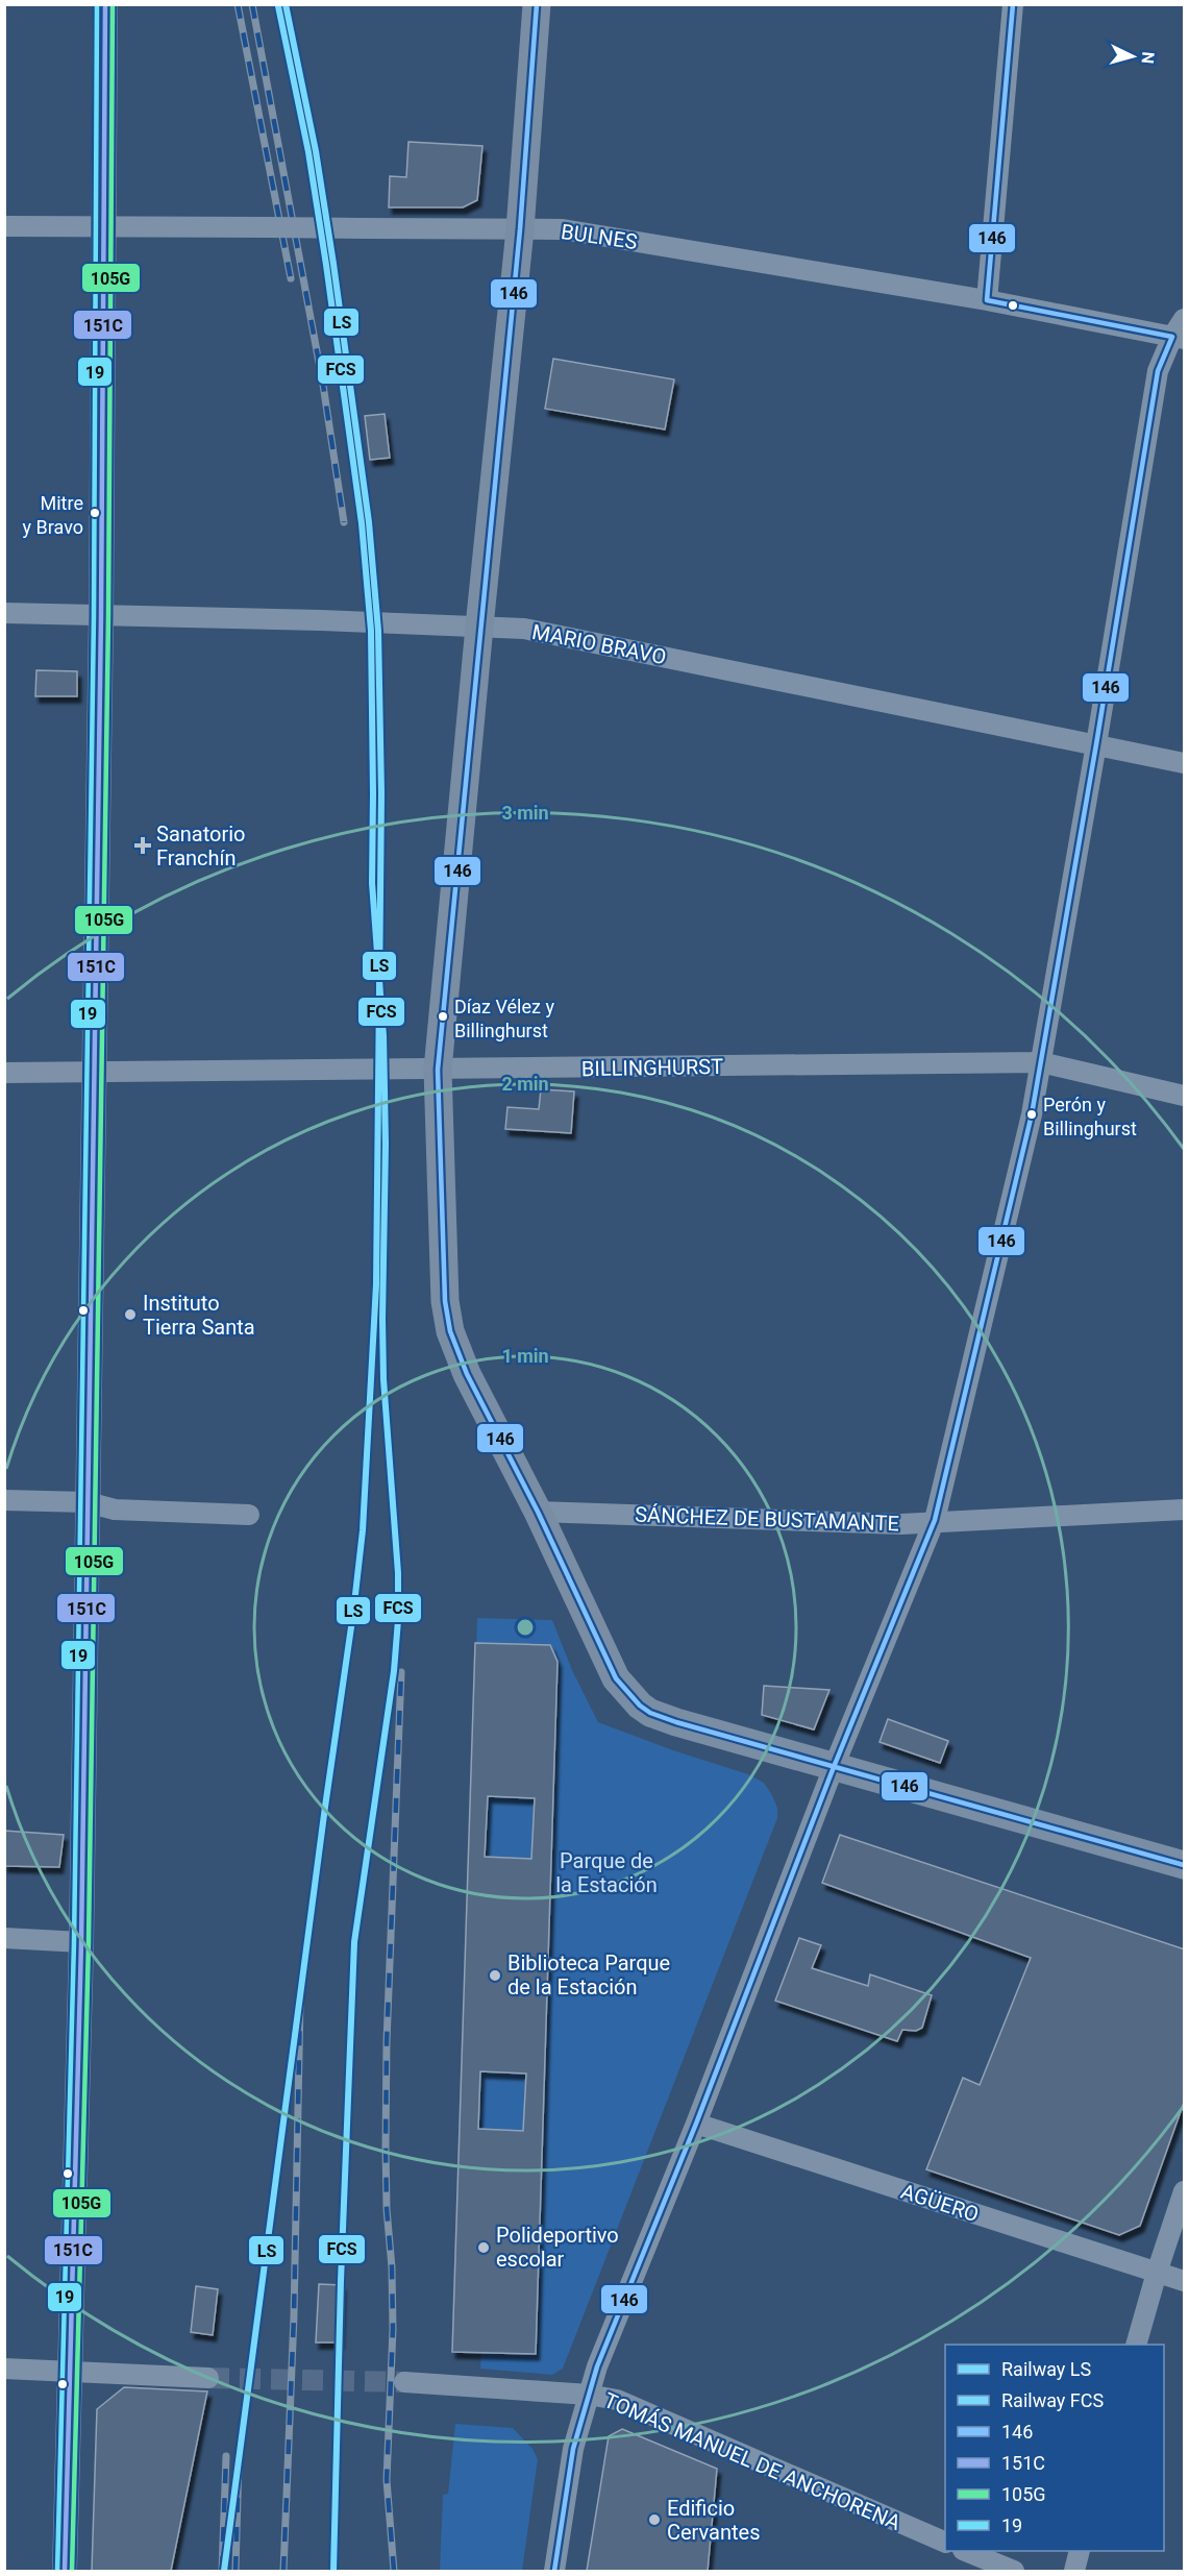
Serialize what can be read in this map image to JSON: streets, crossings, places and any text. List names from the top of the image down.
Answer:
{
  "streets": {
    "street": [
      "BULNES",
      "MARIO BRAVO",
      "BILLINGHURST",
      "SÁNCHEZ DE BUSTAMANTE",
      "AGÜERO",
      "TOMÁS MANUEL DE ANCHORENA"
    ]
  },
  "parks": ["Parque de la Estación"],
  "places": {
    "other": [
      "Mitre y Bravo",
      "Díaz Vélez y Billinghurst",
      "Perón y Billinghurst",
      "Instituto Tierra Santa",
      "Biblioteca Parque de la Estación",
      "Polideportivo escolar",
      "Edificio Cervantes"
    ],
    "health": ["Sanatorio Franchín"]
  },
  "lines": [
    "rail line LS",
    "transit line 146",
    "transit line 151C",
    "transit line 105G",
    "transit line 19",
    "rail line FCS"
  ],
  "legend": [
    "Railway LS",
    "Railway FCS",
    "146",
    "151C",
    "105G",
    "19"
  ],
  "north": "right",
  "rings": ["3 min", "2 min", "1 min"]
}
